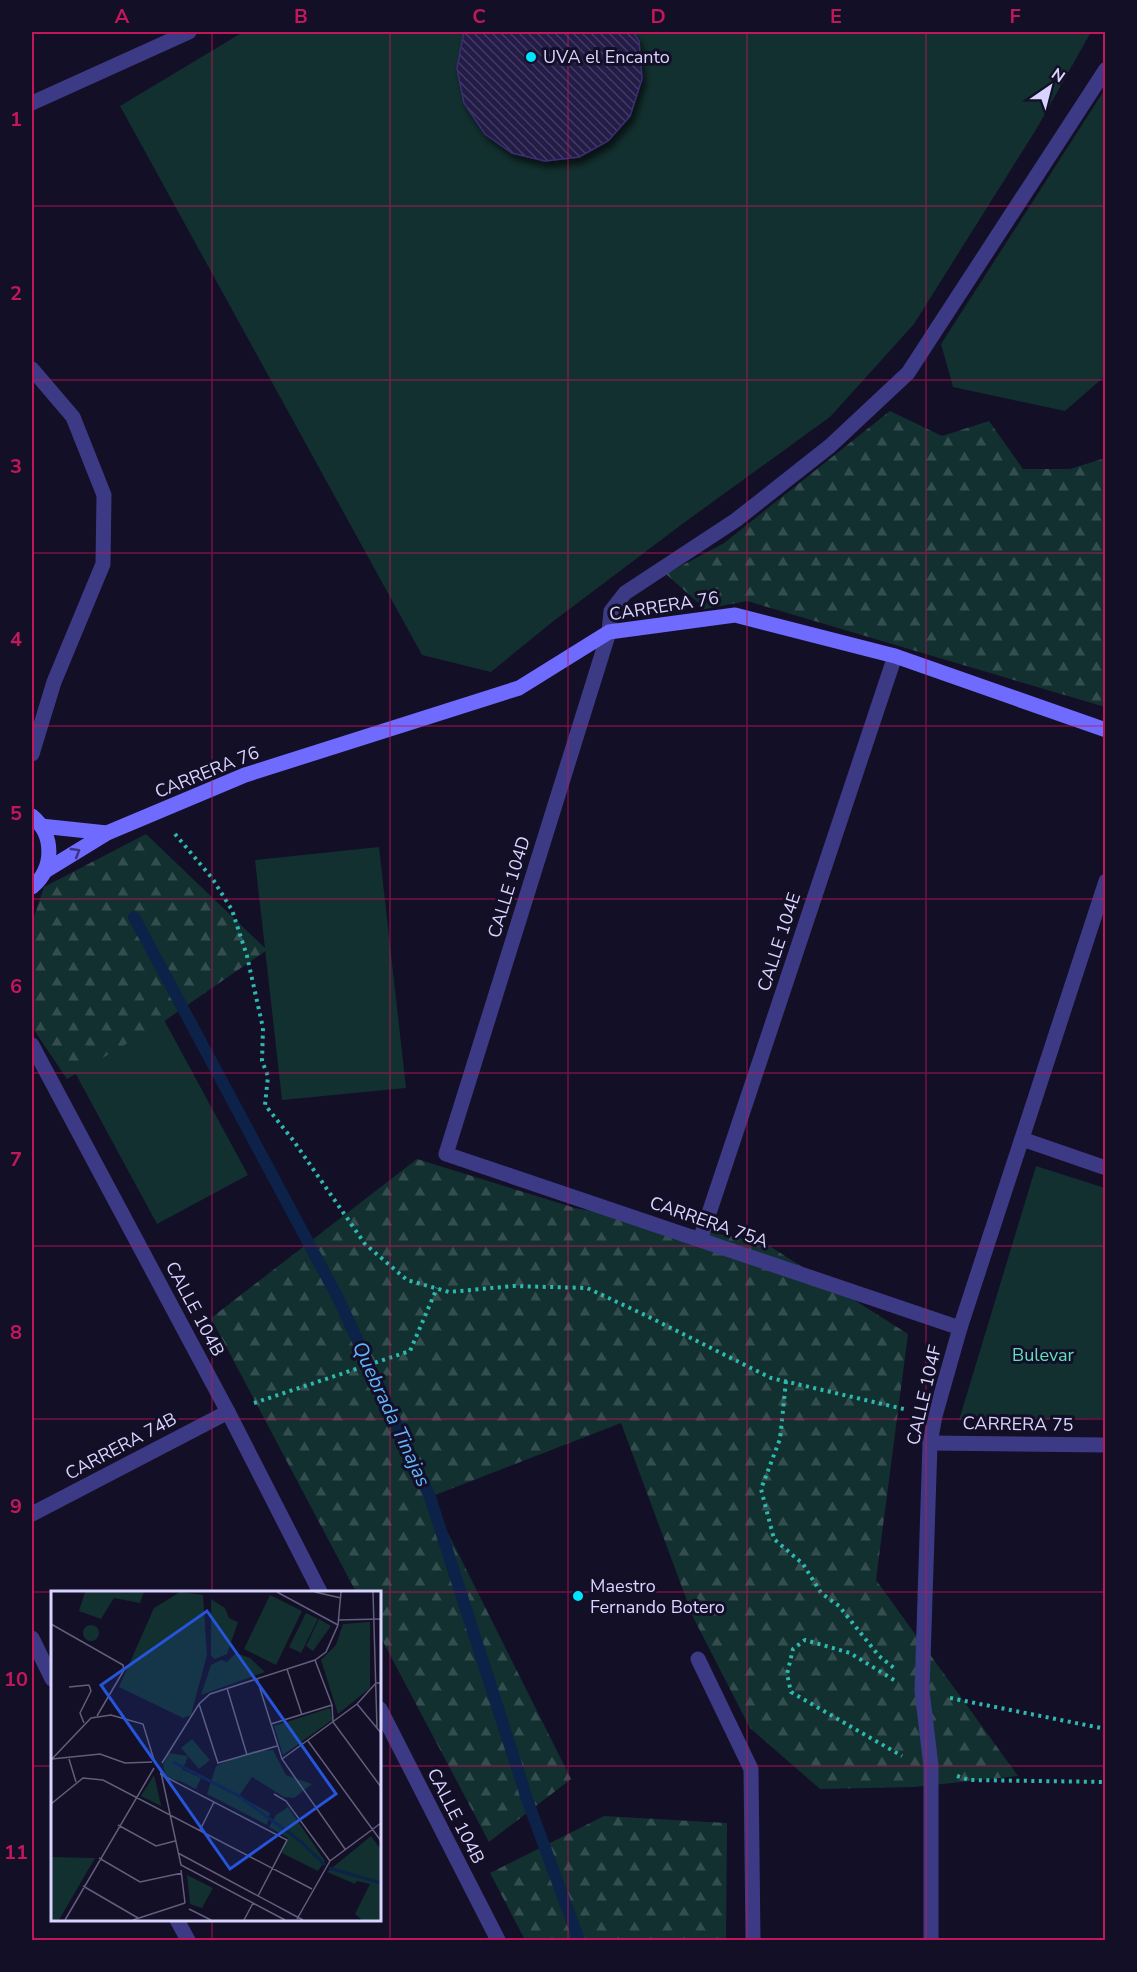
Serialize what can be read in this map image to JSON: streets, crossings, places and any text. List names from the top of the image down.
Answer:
{
  "streets": {
    "main road": ["CARRERA 76"],
    "street": [
      "CALLE 104D",
      "CALLE 104E",
      "CARRERA 75A",
      "CALLE 104B",
      "CALLE 104F",
      "CARRERA 75",
      "CARRERA 74B"
    ]
  },
  "crossings": [
    ["CARRERA 76", "CALLE 104D"],
    ["CARRERA 76", "CALLE 104E"],
    ["CALLE 104D", "CARRERA 75A"],
    ["CALLE 104E", "CARRERA 75A"],
    ["CARRERA 75A", "CALLE 104F"],
    ["CALLE 104B", "CARRERA 74B"],
    ["CALLE 104F", "CARRERA 75"]
  ],
  "water": ["Quebrada Tinajas"],
  "parks": ["Bulevar"],
  "places": ["UVA el Encanto", "Maestro Fernando Botero"],
  "north": "top right",
  "grid": {
    "columns": [
      "A",
      "B",
      "C",
      "D",
      "E",
      "F"
    ],
    "rows": [
      "1",
      "2",
      "3",
      "4",
      "5",
      "6",
      "7",
      "8",
      "9",
      "10",
      "11"
    ]
  }
}
